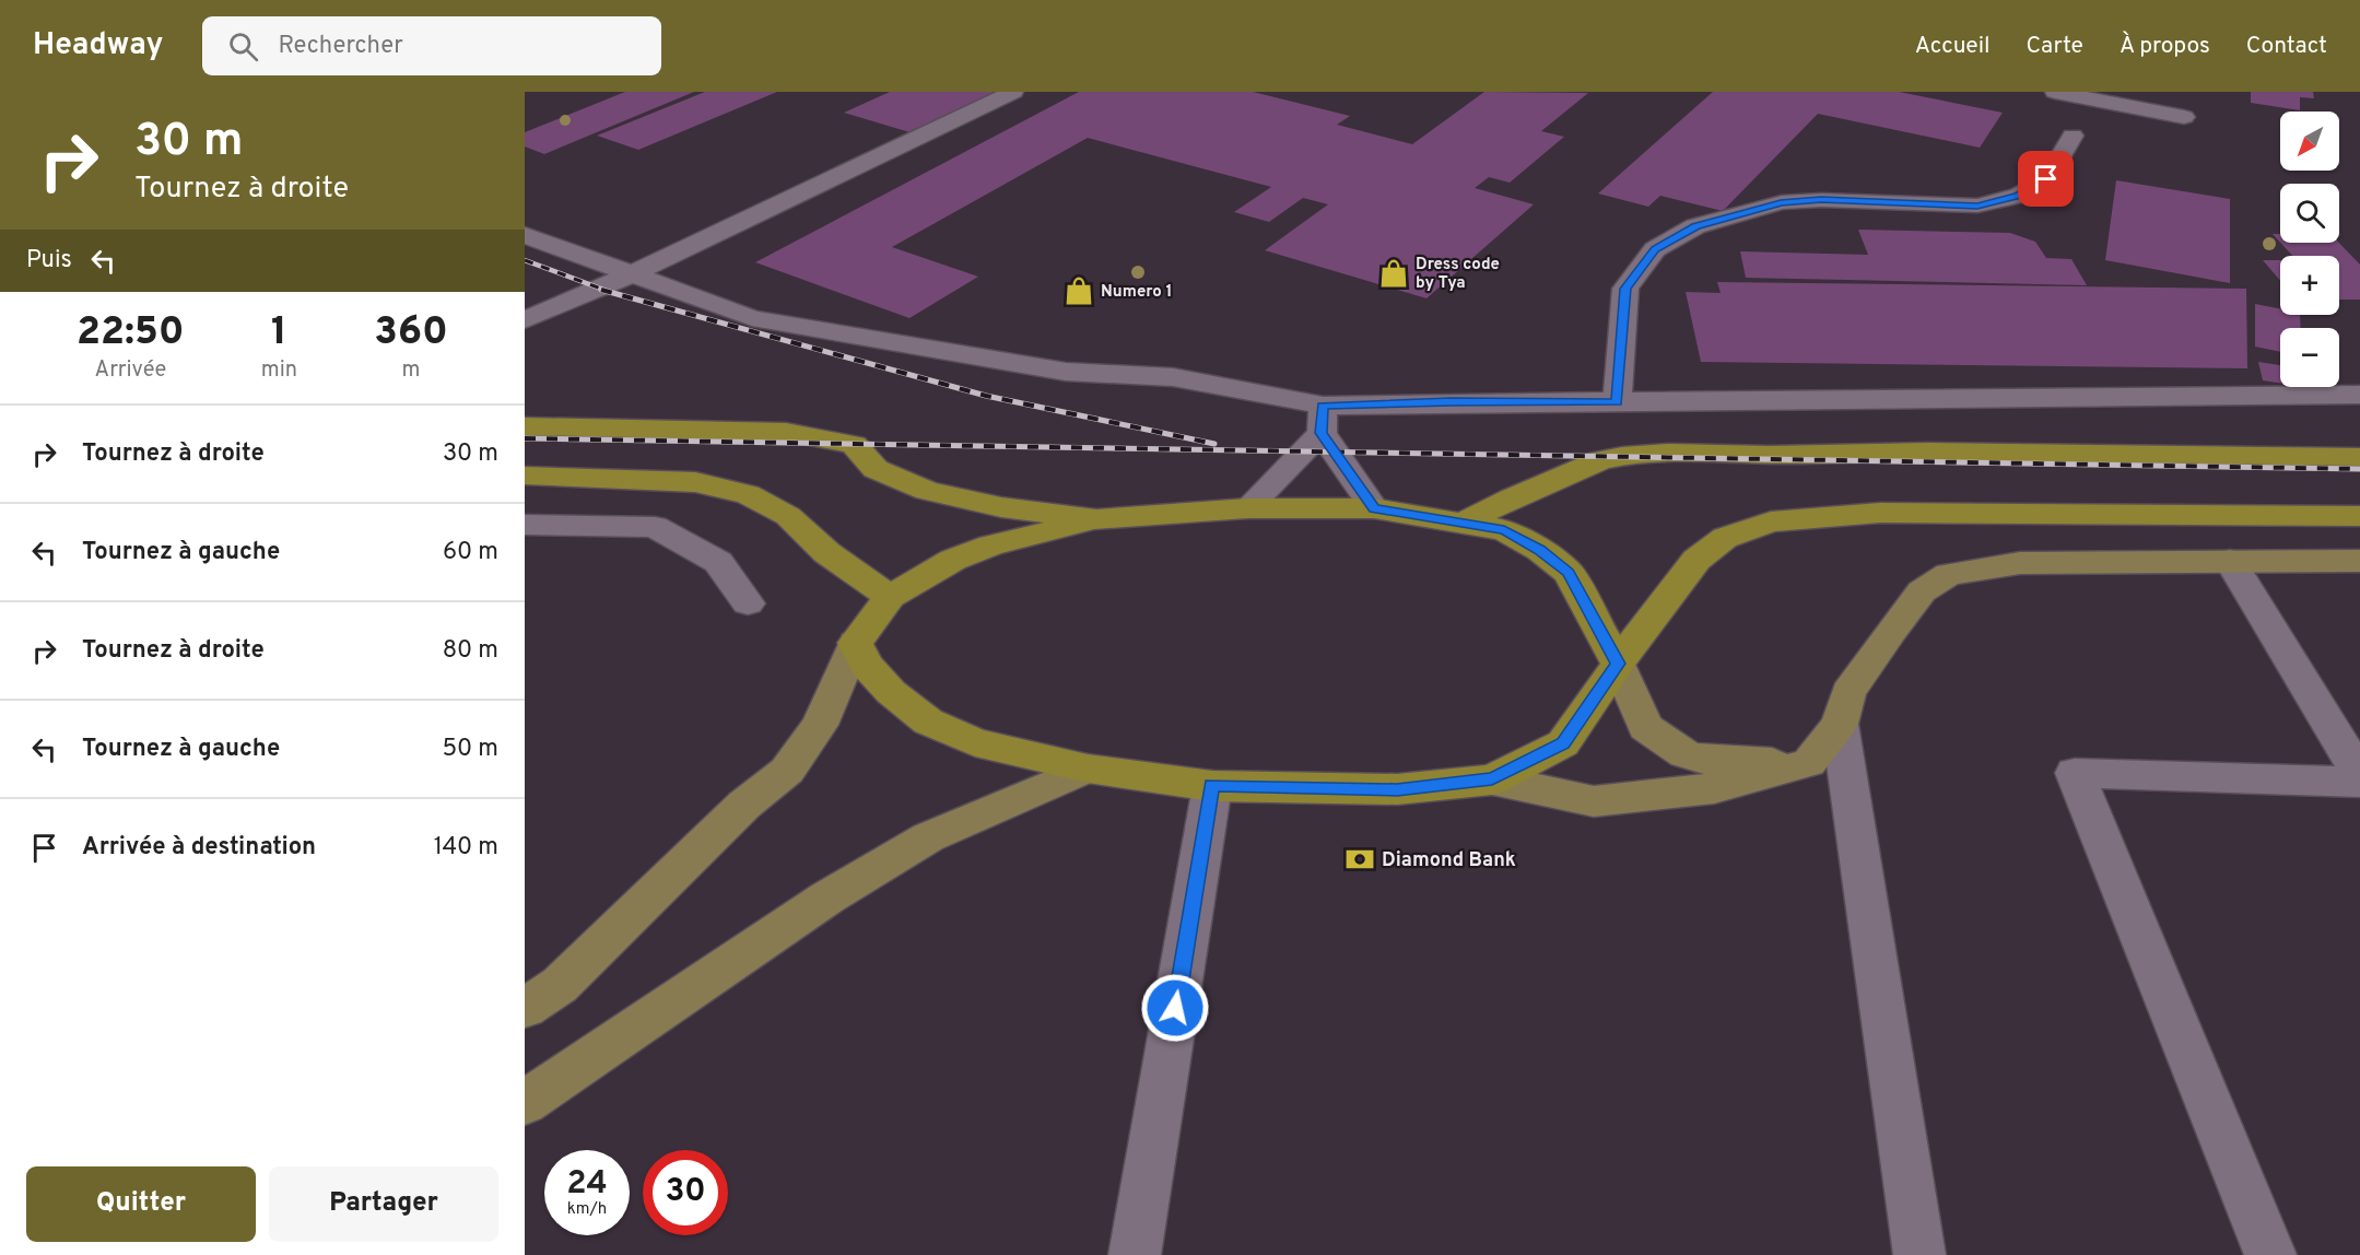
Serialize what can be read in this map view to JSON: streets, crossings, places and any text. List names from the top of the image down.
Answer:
{
  "places": {
    "shop": ["Dress code by Tya", "Numero 1"],
    "bank": ["Diamond Bank"]
  },
  "north": "bottom left",
  "page": {
    "header": "Headway",
    "search": "Rechercher",
    "nav": [
      "Accueil",
      "Carte",
      "À propos",
      "Contact"
    ],
    "turn": ["30 m", "Tournez à droite"],
    "map_buttons": ["+", "−"],
    "then": "Puis",
    "eta": [
      "22:50",
      "Arrivée",
      "1",
      "min",
      "360",
      "m"
    ],
    "list": [
      {
        "name": "Tournez à droite",
        "value": "30 m"
      },
      {
        "name": "Tournez à gauche",
        "value": "60 m"
      },
      {
        "name": "Tournez à droite",
        "value": "80 m"
      },
      {
        "name": "Tournez à gauche",
        "value": "50 m"
      },
      {
        "name": "Arrivée à destination",
        "value": "140 m"
      }
    ],
    "speed": "24 km/h",
    "limit": "30",
    "buttons": ["Quitter", "Partager"]
  }
}
